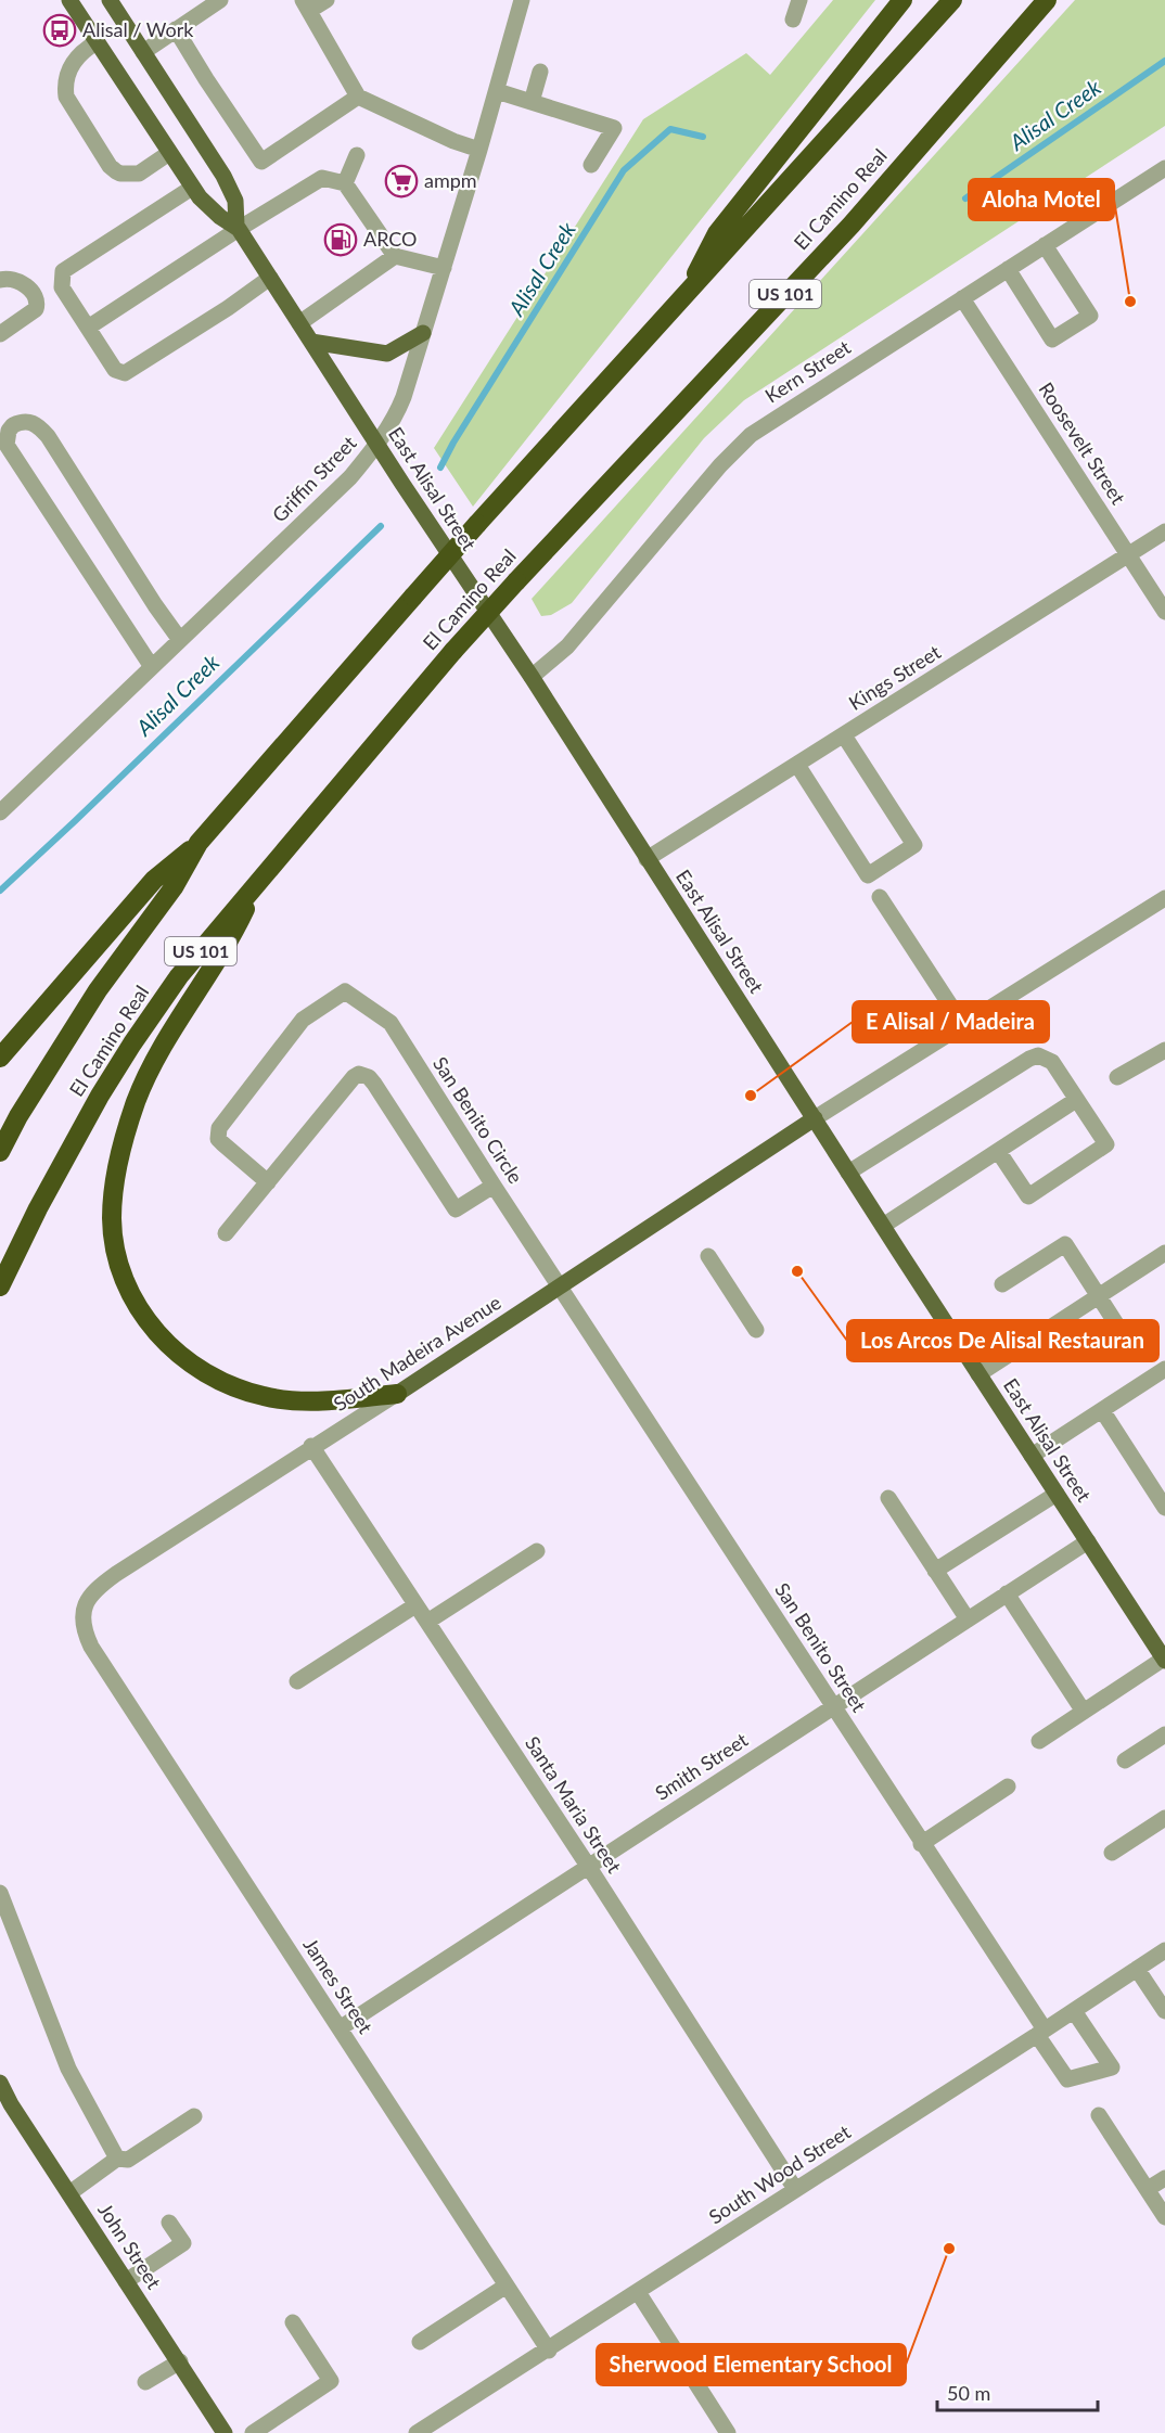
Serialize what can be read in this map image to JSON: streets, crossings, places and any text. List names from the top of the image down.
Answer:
{
  "streets": {
    "highway": ["El Camino Real", "US 101"],
    "main road": ["East Alisal Street", "South Madeira Avenue", "John Street"],
    "street": [
      "Kern Street",
      "Roosevelt Street",
      "Griffin Street",
      "Kings Street",
      "San Benito Circle",
      "San Benito Street",
      "Smith Street",
      "Santa Maria Street",
      "James Street",
      "South Wood Street"
    ]
  },
  "crossings": [
    ["Kern Street", "Roosevelt Street"],
    ["Kern Street", "East Alisal Street"],
    ["Roosevelt Street", "Kings Street"],
    ["Griffin Street", "East Alisal Street"],
    ["East Alisal Street", "Kings Street"],
    ["East Alisal Street", "South Madeira Avenue"],
    ["East Alisal Street", "Smith Street"],
    ["San Benito Circle", "South Madeira Avenue"],
    ["San Benito Circle", "San Benito Street"],
    ["South Madeira Avenue", "San Benito Street"],
    ["South Madeira Avenue", "Santa Maria Street"],
    ["South Madeira Avenue", "James Street"],
    ["San Benito Street", "Smith Street"],
    ["San Benito Street", "South Wood Street"],
    ["Smith Street", "Santa Maria Street"],
    ["Smith Street", "James Street"],
    ["Santa Maria Street", "South Wood Street"],
    ["James Street", "South Wood Street"]
  ],
  "water": ["Alisal Creek"],
  "places": {
    "bus stop": ["Alisal / Work"],
    "supermarket": ["ampm"],
    "fuel station": ["ARCO"],
    "other": [
      "Aloha Motel",
      "E Alisal / Madeira",
      "Los Arcos De Alisal Restauran",
      "Sherwood Elementary School"
    ]
  },
  "scale_bar": "50 m"
}
